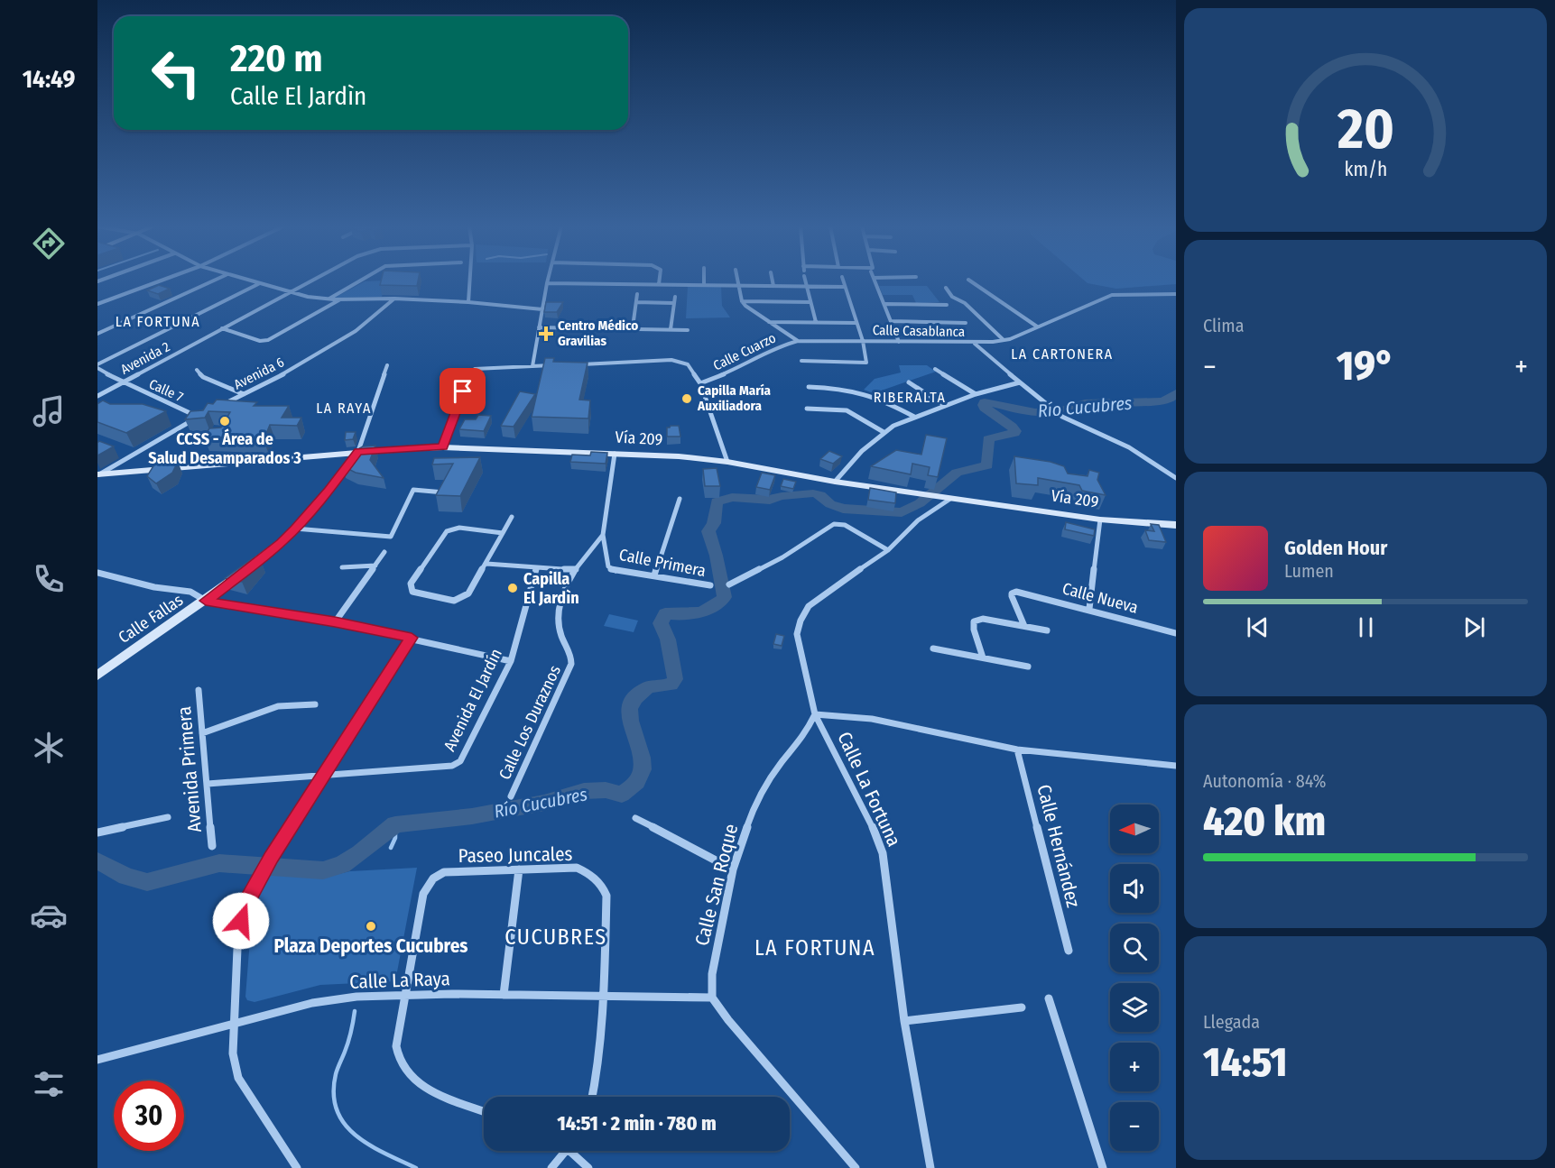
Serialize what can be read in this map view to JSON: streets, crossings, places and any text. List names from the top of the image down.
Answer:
{
  "streets": {
    "main road": ["Vía 209", "Calle Fallas"],
    "street": [
      "Calle Casablanca",
      "Calle Cuarzo",
      "Avenida 2",
      "Avenida 6",
      "Calle 7",
      "Calle Primera",
      "Calle Nueva",
      "Avenida El Jardín",
      "Calle Los Duraznos",
      "Avenida Primera",
      "Calle La Fortuna",
      "Calle Hernández",
      "Paseo Juncales",
      "Calle San Roque",
      "Calle La Raya"
    ]
  },
  "crossings": [
    ["Calle Casablanca", "Calle Cuarzo"],
    ["Avenida 2", "Calle 7"],
    ["Calle 7", "Vía 209"],
    ["Vía 209", "Calle Fallas"],
    ["Vía 209", "Calle La Fortuna"],
    ["Avenida El Jardín", "Avenida Primera"],
    ["Calle La Fortuna", "Calle San Roque"],
    ["Paseo Juncales", "Calle La Raya"],
    ["Calle San Roque", "Calle La Raya"]
  ],
  "districts": [
    "LA FORTUNA",
    "LA CARTONERA",
    "RIBERALTA",
    "LA RAYA",
    "CUCUBRES",
    "LA FORTUNA"
  ],
  "water": ["Río Cucubres"],
  "places": {
    "health": ["Centro Médico Gravilias"],
    "other": [
      "Capilla María Auxiliadora",
      "CCSS - Área de Salud Desamparados 3",
      "Capilla El Jardìn",
      "Plaza Deportes Cucubres"
    ]
  },
  "north": "left",
  "page": {
    "tabs": "14:49",
    "turn": ["220 m", "Calle El Jardìn"],
    "tile": [
      "Clima",
      ["Autonomía · 84%", "420 km"],
      ["Llegada", "14:51"]
    ],
    "heat": ["−", "19°", "+"],
    "song": ["Golden Hour", "Lumen"],
    "map_buttons": ["+", "−"],
    "limit": "30",
    "trip": "14:51 · 2 min · 780 m",
    "gauge": ["20", "km/h"]
  }
}
